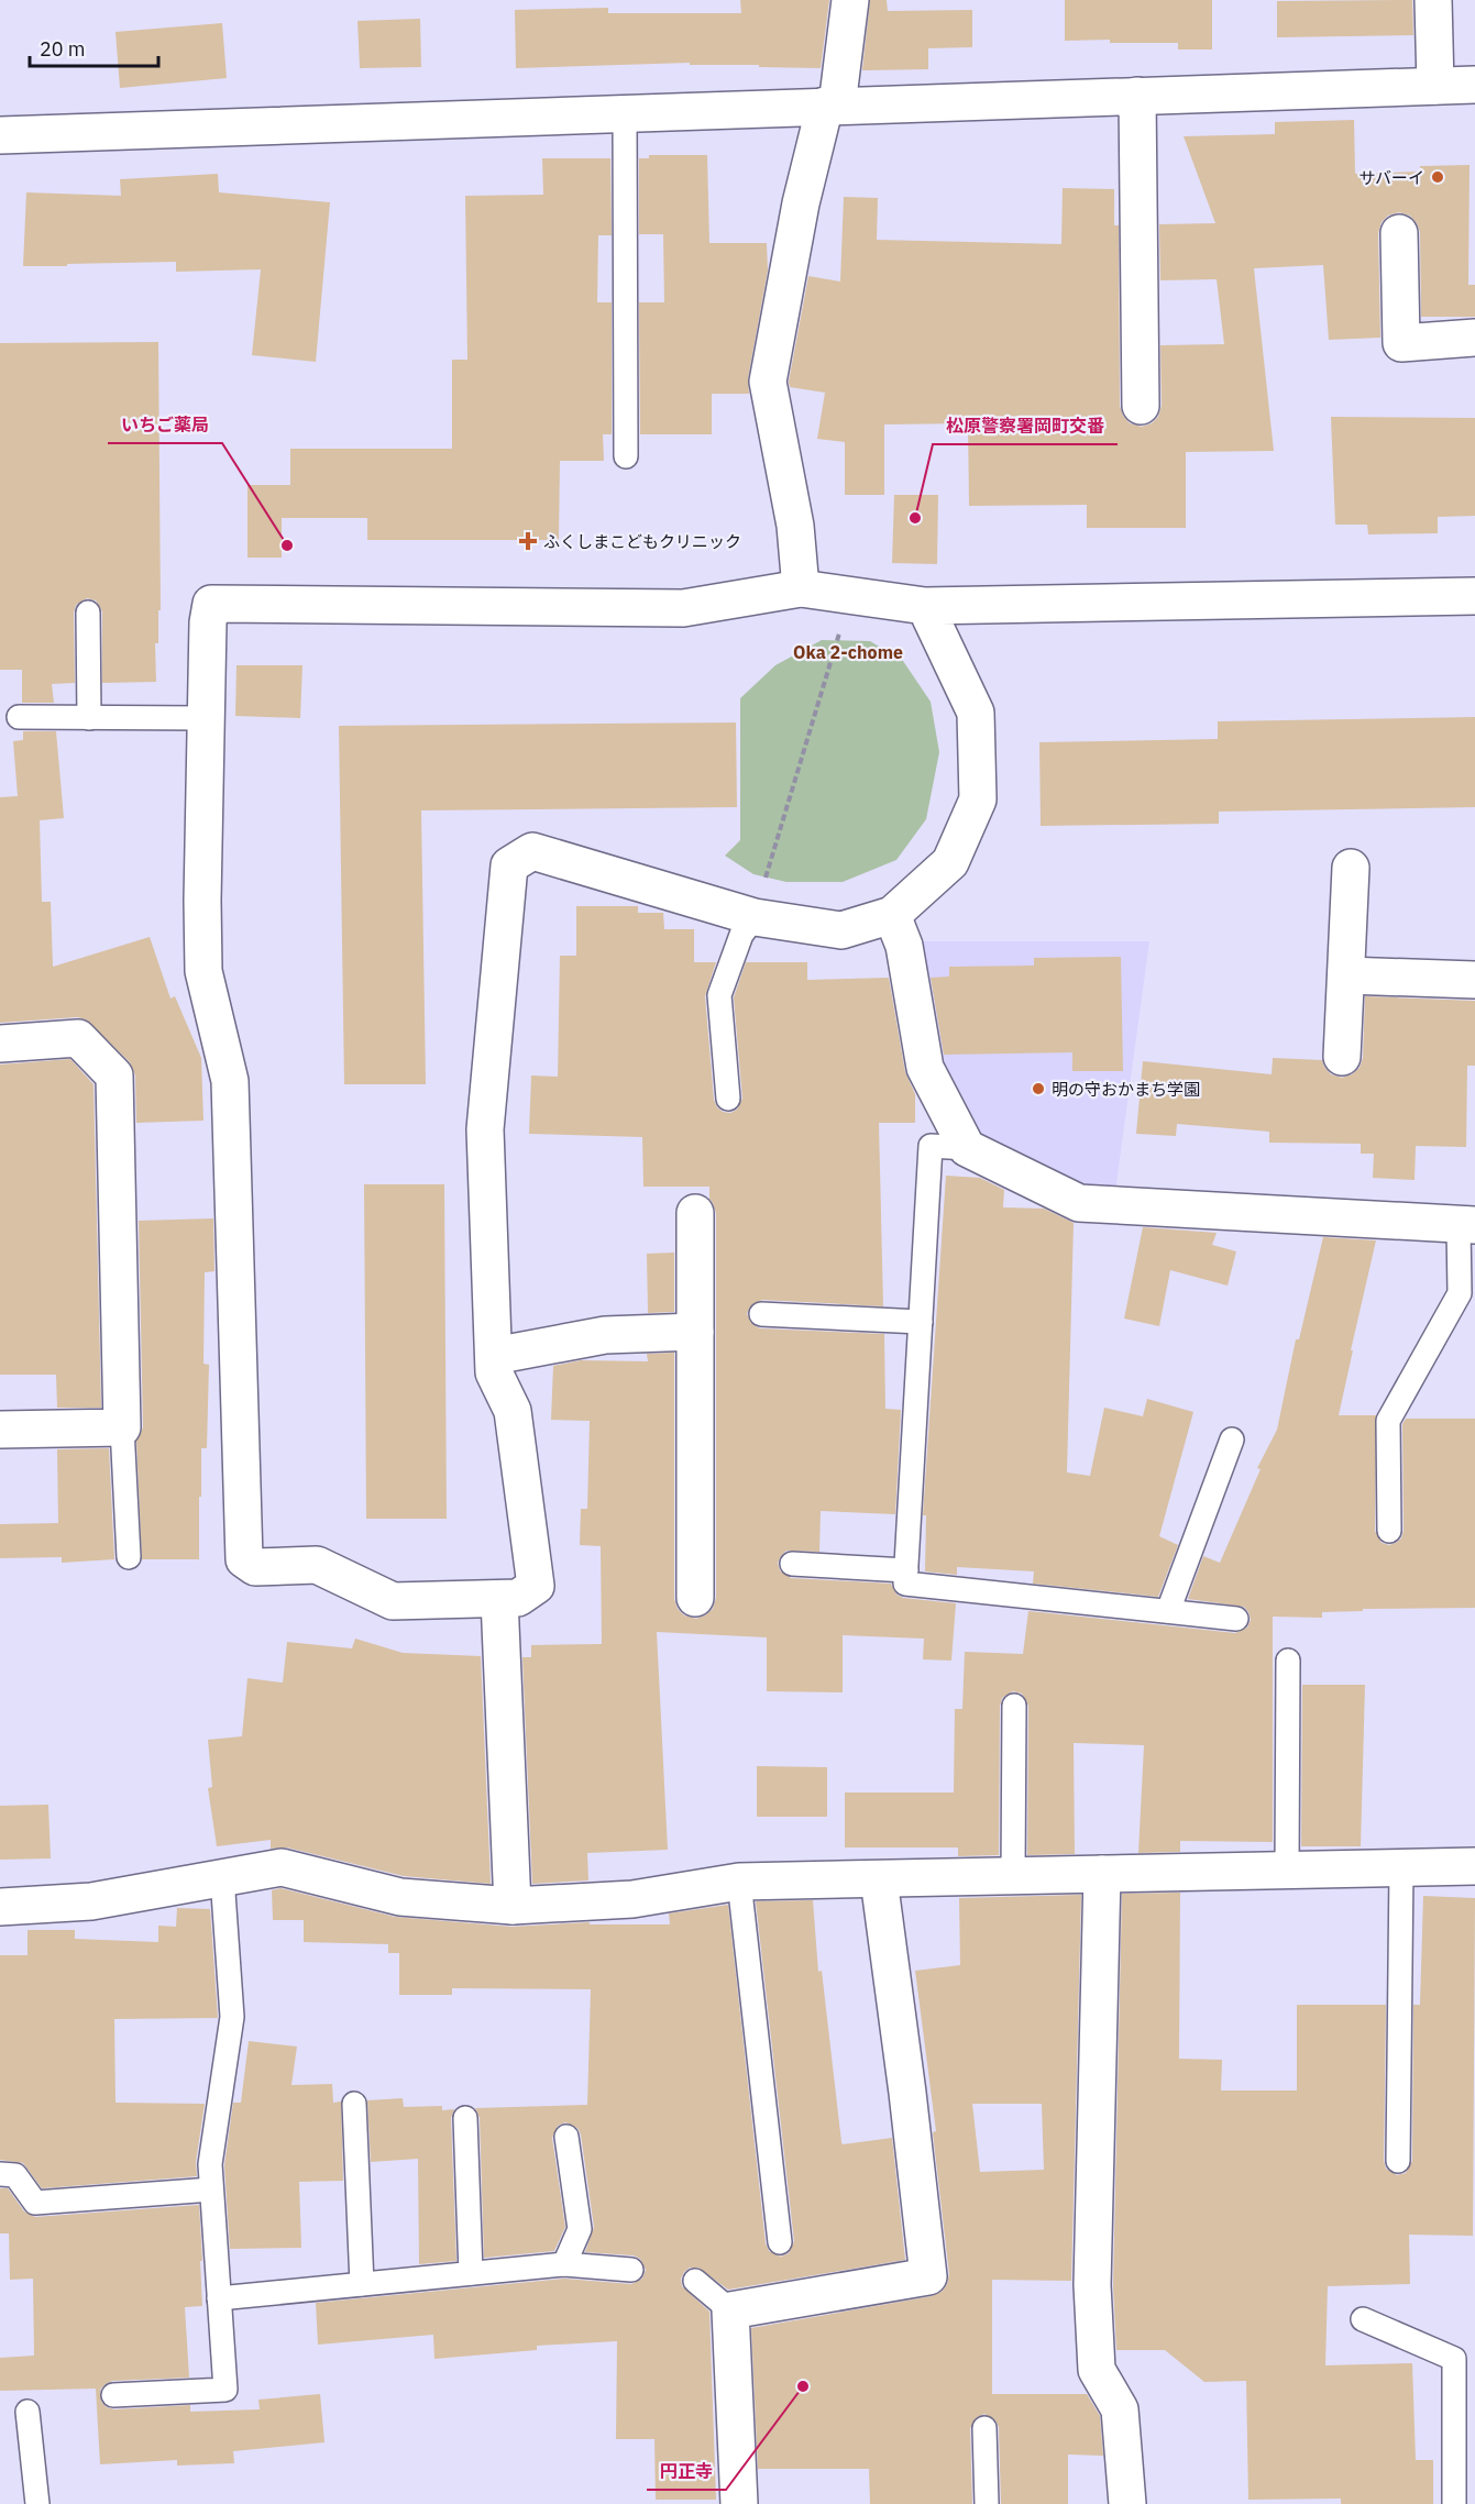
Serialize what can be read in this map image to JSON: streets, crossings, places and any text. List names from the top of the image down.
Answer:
{
  "districts": ["Oka 2-chome"],
  "places": {
    "other": [
      "サバーイ",
      "松原警察署岡町交番",
      "いちご薬局",
      "明の守おかまち学園",
      "円正寺"
    ],
    "health": ["ふくしまこどもクリニック"]
  },
  "scale_bar": "20 m"
}
